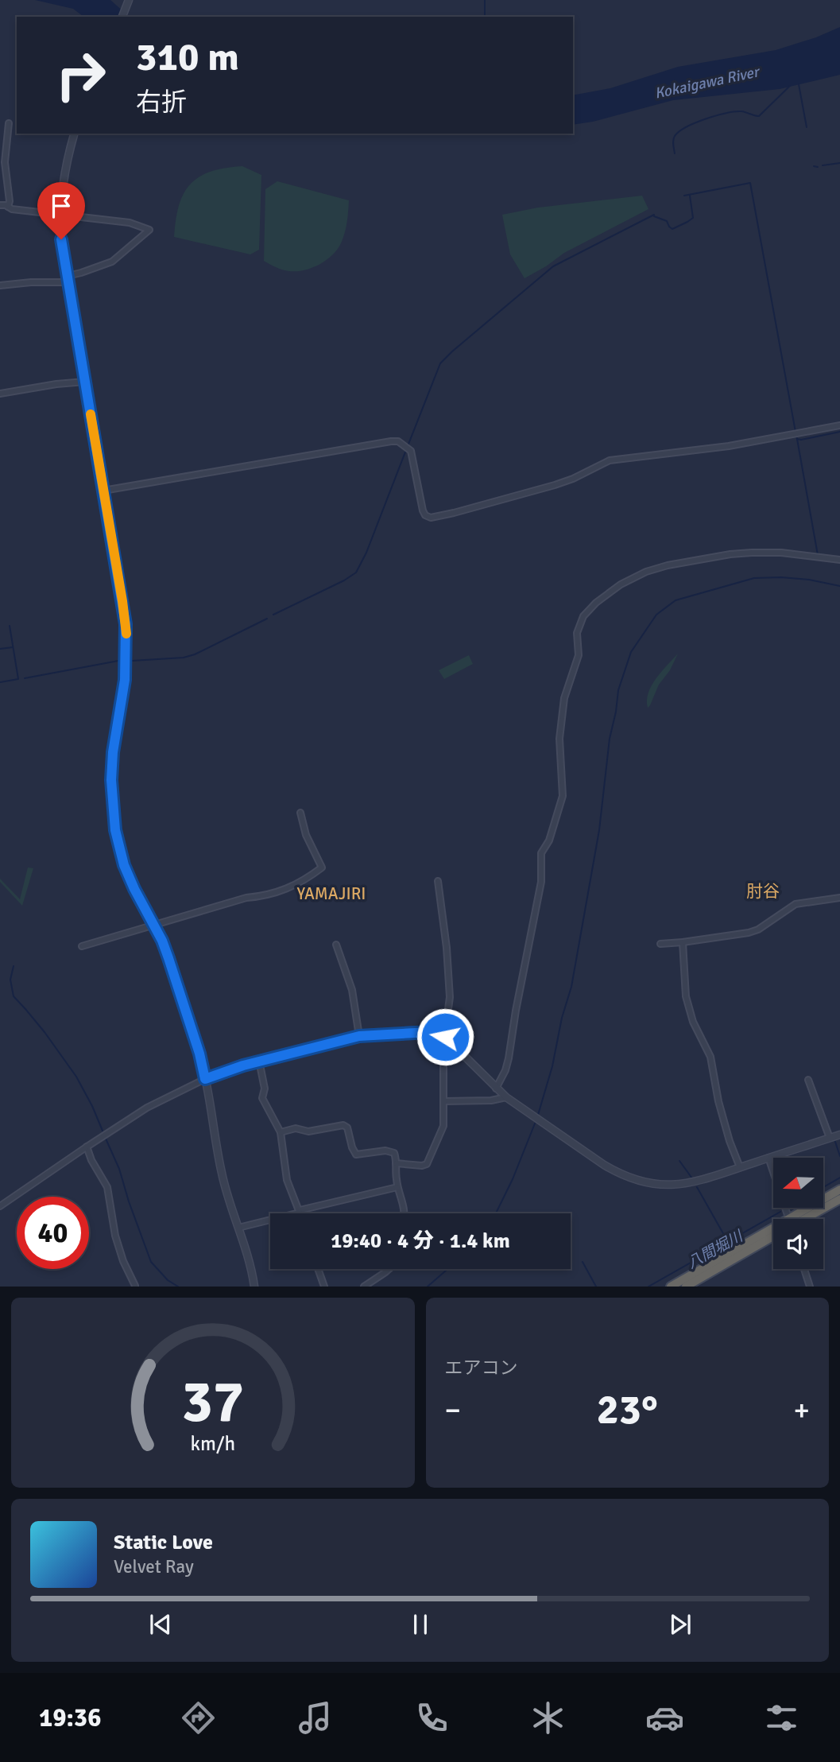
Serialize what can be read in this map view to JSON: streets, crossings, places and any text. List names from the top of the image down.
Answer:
{
  "districts": ["肘谷", "YAMAJIRI"],
  "water": ["Kokaigawa River", "八間堀川"],
  "north": "left",
  "page": {
    "turn": ["310 m", "右折"],
    "limit": "40",
    "trip": "19:40 · 4 分 · 1.4 km",
    "tile": "エアコン",
    "heat": ["−", "23°", "+"],
    "song": ["Static Love", "Velvet Ray"],
    "tabs": "19:36",
    "gauge": ["37", "km/h"]
  }
}
